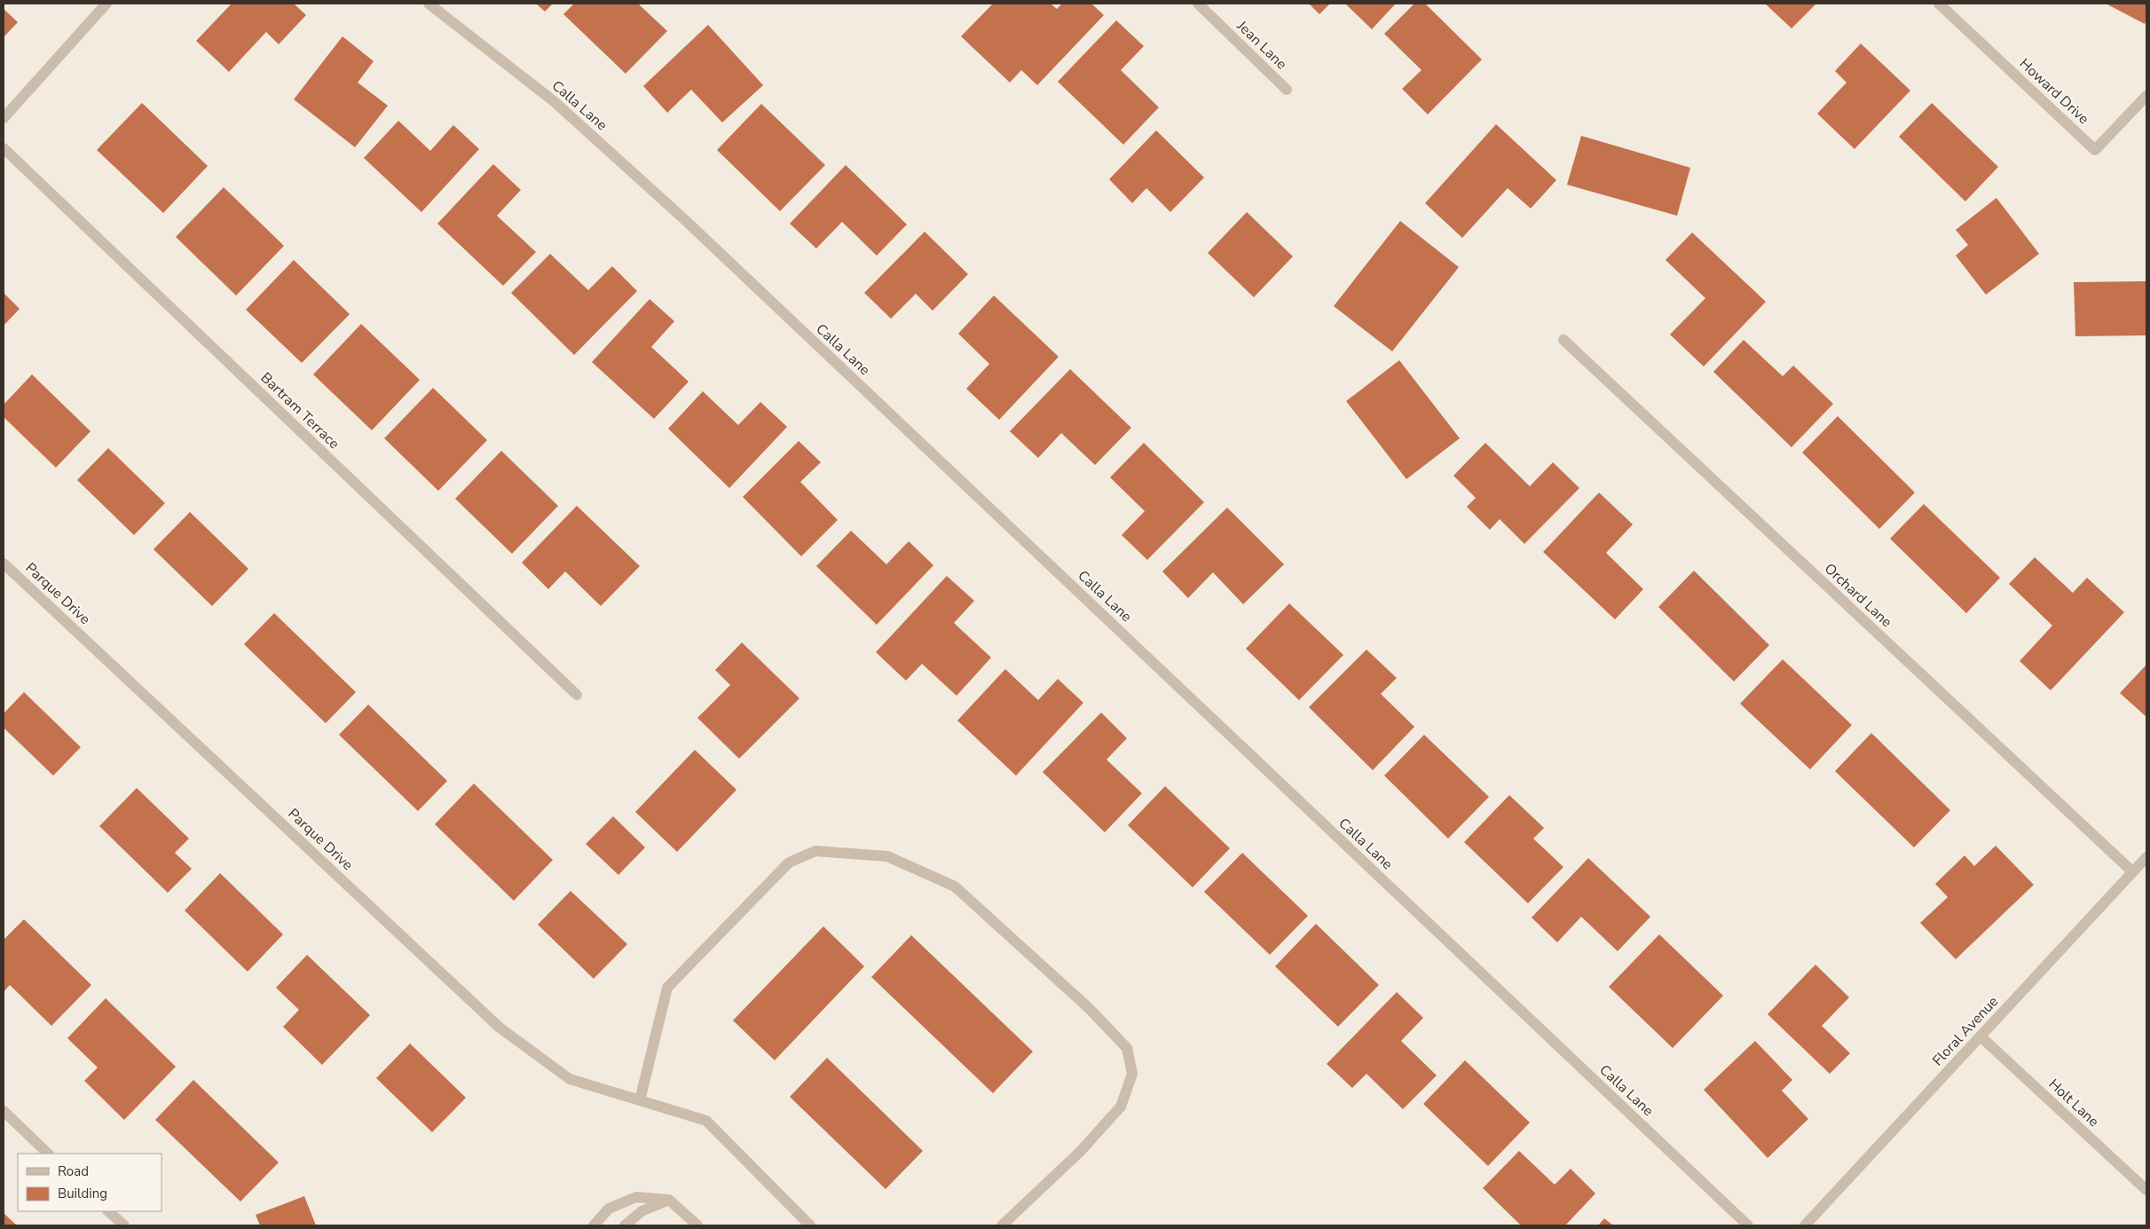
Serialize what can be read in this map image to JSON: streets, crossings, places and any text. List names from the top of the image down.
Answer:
{
  "streets": {
    "street": [
      "Jean Lane",
      "Howard Drive",
      "Calla Lane",
      "Bartram Terrace",
      "Parque Drive",
      "Orchard Lane",
      "Floral Avenue",
      "Holt Lane"
    ]
  },
  "crossings": [
    ["Orchard Lane", "Floral Avenue"],
    ["Floral Avenue", "Holt Lane"]
  ],
  "legend": ["Road", "Building"]
}
